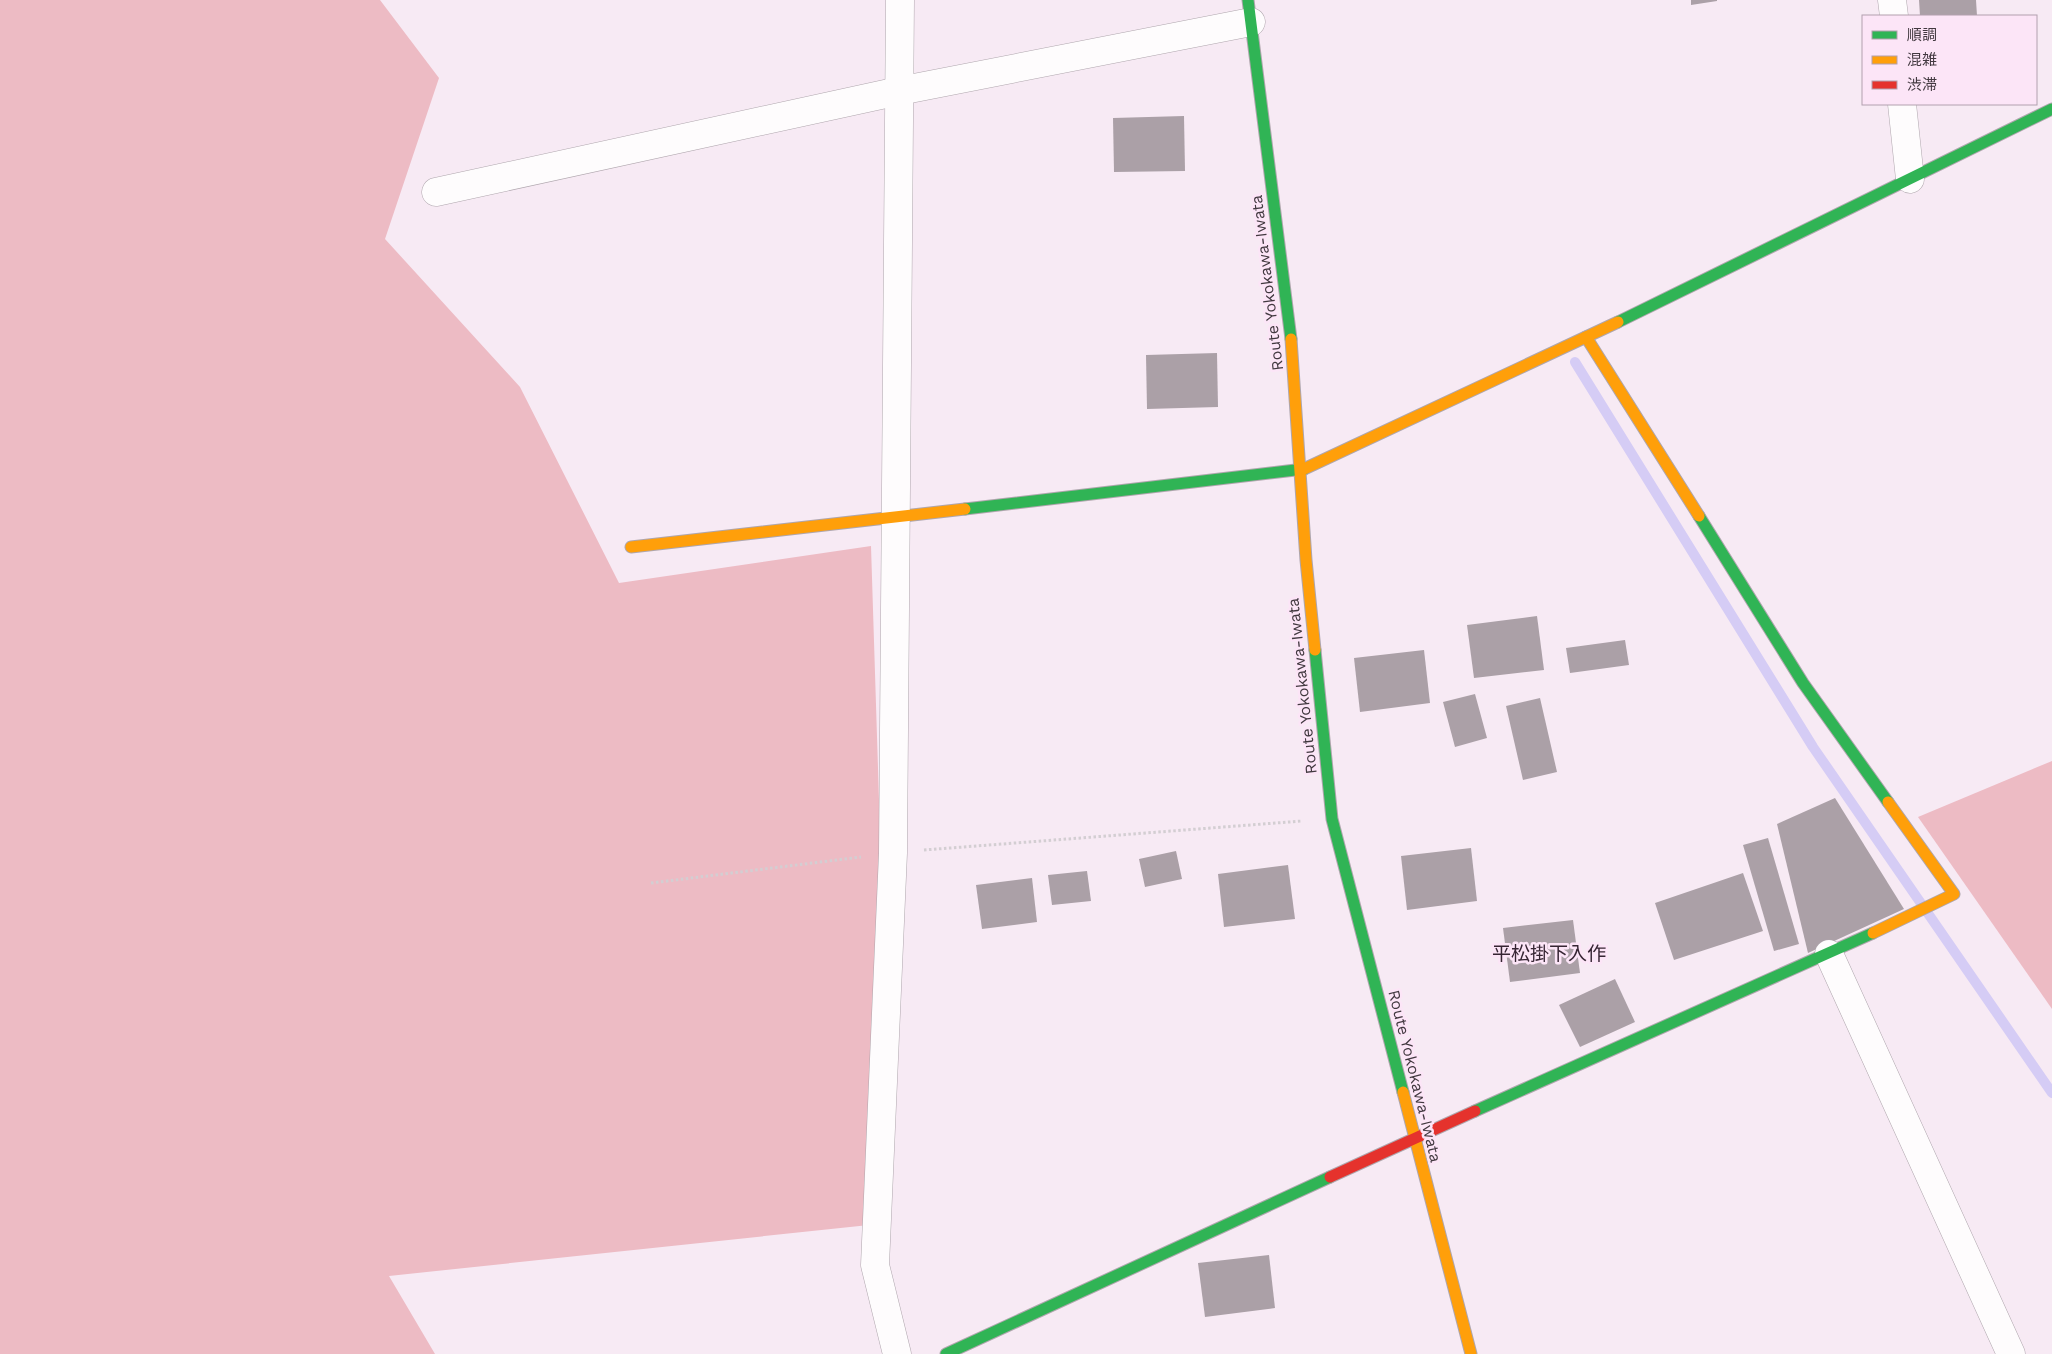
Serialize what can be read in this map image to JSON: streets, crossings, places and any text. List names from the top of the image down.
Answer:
{
  "streets": {
    "street": ["Route Yokokawa-Iwata"]
  },
  "districts": ["平松掛下入作"],
  "legend": ["順調", "混雑", "渋滞"]
}
